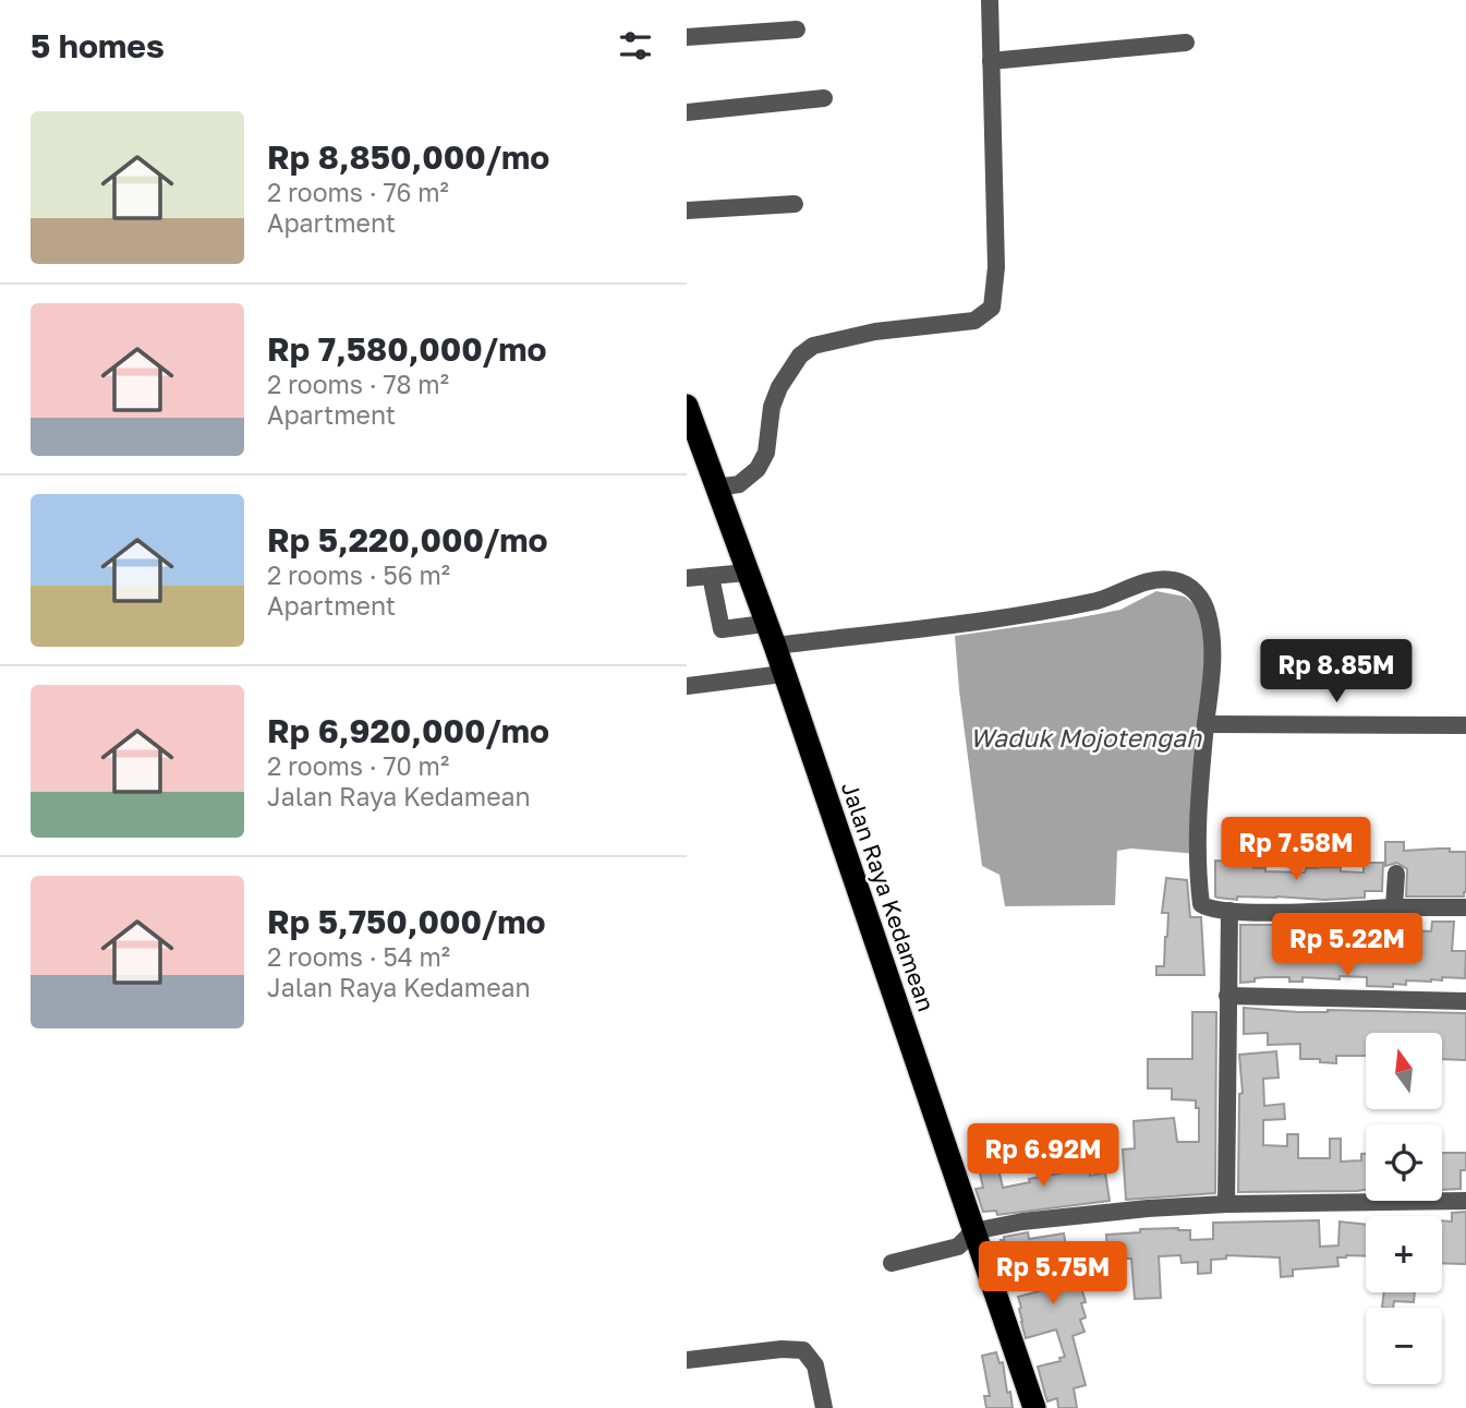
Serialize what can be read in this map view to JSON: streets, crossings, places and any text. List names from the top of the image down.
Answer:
{
  "streets": {
    "highway": ["Jalan Raya Kedamean"]
  },
  "water": ["Waduk Mojotengah"],
  "north": "top",
  "page": {
    "heading": "5 homes",
    "list": [
      {
        "name": "Rp 8,850,000/mo",
        "note": "2 rooms · 76 m² · Apartment"
      },
      {
        "name": "Rp 7,580,000/mo",
        "note": "2 rooms · 78 m² · Apartment"
      },
      {
        "name": "Rp 5,220,000/mo",
        "note": "2 rooms · 56 m² · Apartment"
      },
      {
        "name": "Rp 6,920,000/mo",
        "note": "2 rooms · 70 m² · Jalan Raya Kedamean"
      },
      {
        "name": "Rp 5,750,000/mo",
        "note": "2 rooms · 54 m² · Jalan Raya Kedamean"
      }
    ],
    "price": [
      "Rp 8.85M",
      "Rp 7.58M",
      "Rp 5.22M",
      "Rp 6.92M",
      "Rp 5.75M"
    ],
    "map_buttons": ["+", "−"]
  }
}
